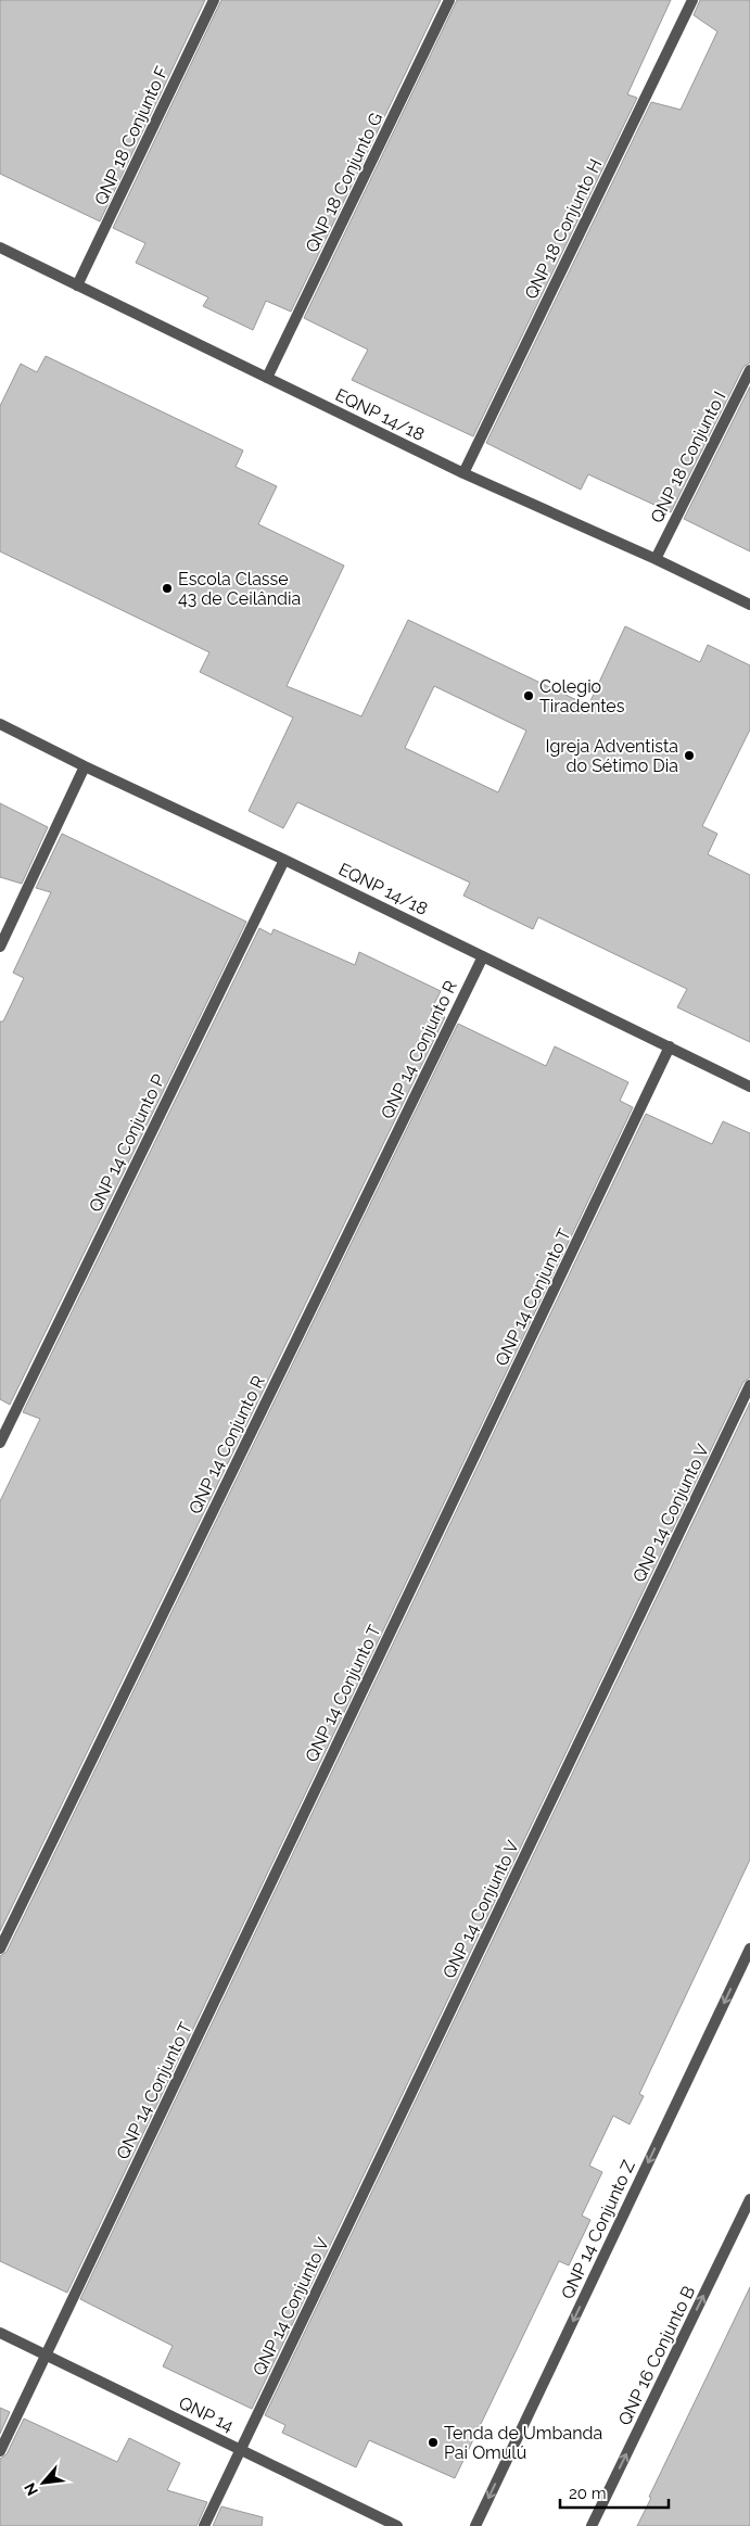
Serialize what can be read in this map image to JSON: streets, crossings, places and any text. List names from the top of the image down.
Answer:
{
  "streets": {
    "street": [
      "QNP 18 Conjunto F",
      "QNP 18 Conjunto G",
      "QNP 18 Conjunto H",
      "EQNP 14/18",
      "QNP 18 Conjunto I",
      "QNP 14 Conjunto R",
      "QNP 14 Conjunto P",
      "QNP 14 Conjunto T",
      "QNP 14 Conjunto V",
      "QNP 14 Conjunto Z",
      "QNP 16 Conjunto B",
      "QNP 14"
    ]
  },
  "crossings": [
    ["QNP 18 Conjunto F", "EQNP 14/18"],
    ["QNP 18 Conjunto G", "EQNP 14/18"],
    ["QNP 18 Conjunto H", "EQNP 14/18"],
    ["EQNP 14/18", "QNP 18 Conjunto I"],
    ["EQNP 14/18", "QNP 14 Conjunto R"],
    ["EQNP 14/18", "QNP 14 Conjunto P"],
    ["EQNP 14/18", "QNP 14 Conjunto T"],
    ["QNP 14 Conjunto T", "QNP 14"],
    ["QNP 14 Conjunto V", "QNP 14"]
  ],
  "one_way": ["QNP 14 Conjunto Z", "QNP 16 Conjunto B"],
  "places": [
    "Escola Classe 43 de Ceilândia",
    "Colegio Tiradentes",
    "Igreja Adventista do Sétimo Dia",
    "Tenda de Umbanda Pai Omulú"
  ],
  "scale_bar": "20 m",
  "north": "bottom left"
}
